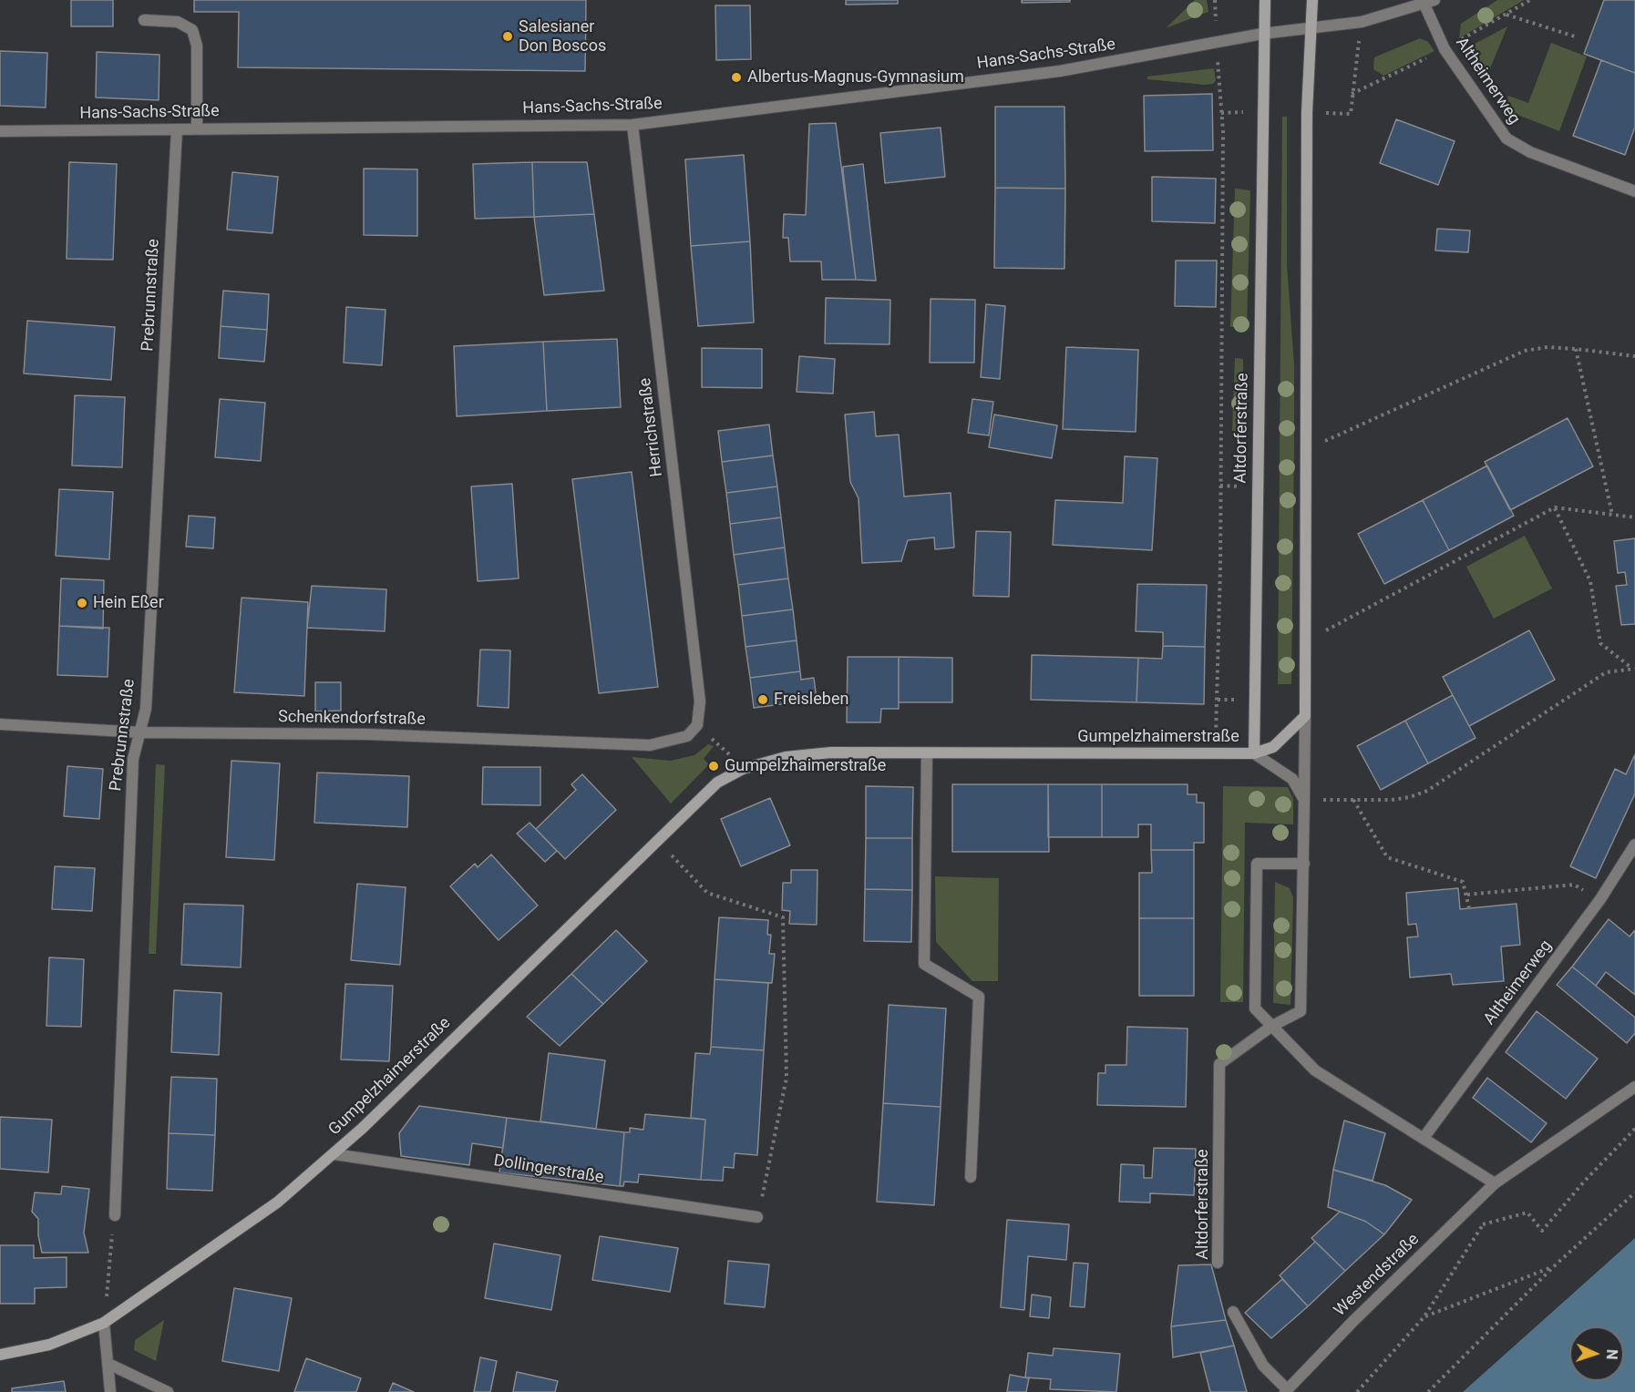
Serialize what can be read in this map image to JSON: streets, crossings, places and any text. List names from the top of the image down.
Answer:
{
  "streets": {
    "street": [
      "Hans-Sachs-Straße",
      "Altheimerweg",
      "Prebrunnstraße",
      "Herrichstraße",
      "Altdorferstraße",
      "Schenkendorfstraße",
      "Gumpelzhaimerstraße",
      "Dollingerstraße",
      "Westendstraße"
    ]
  },
  "crossings": [
    ["Hans-Sachs-Straße", "Altheimerweg"],
    ["Hans-Sachs-Straße", "Prebrunnstraße"],
    ["Hans-Sachs-Straße", "Herrichstraße"],
    ["Hans-Sachs-Straße", "Altdorferstraße"],
    ["Prebrunnstraße", "Schenkendorfstraße"],
    ["Herrichstraße", "Schenkendorfstraße"],
    ["Altdorferstraße", "Gumpelzhaimerstraße"],
    ["Gumpelzhaimerstraße", "Dollingerstraße"]
  ],
  "places": [
    "Salesianer Don Boscos",
    "Albertus-Magnus-Gymnasium",
    "Hein Eßer",
    "Freisleben",
    "Gumpelzhaimerstraße"
  ],
  "north": "right"
}
